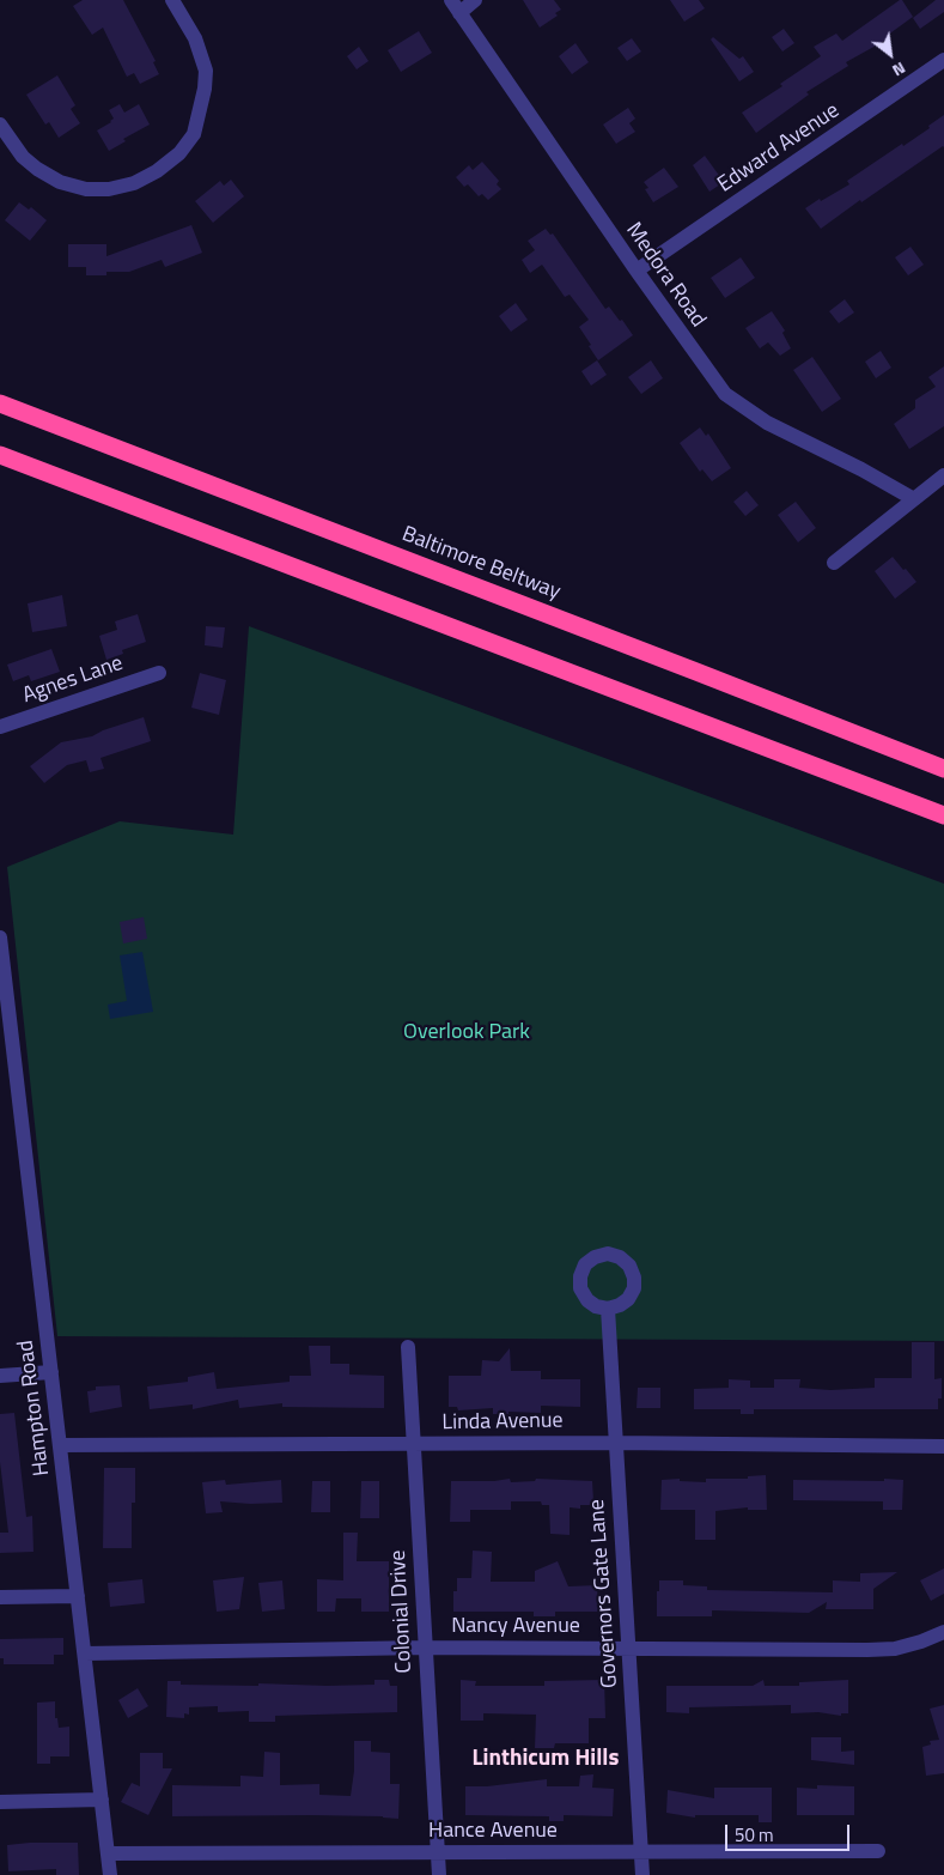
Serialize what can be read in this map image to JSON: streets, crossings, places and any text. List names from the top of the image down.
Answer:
{
  "streets": {
    "highway": ["Baltimore Beltway"],
    "street": [
      "Edward Avenue",
      "Medora Road",
      "Agnes Lane",
      "Hampton Road",
      "Linda Avenue",
      "Governors Gate Lane",
      "Colonial Drive",
      "Nancy Avenue",
      "Hance Avenue"
    ]
  },
  "crossings": [
    ["Edward Avenue", "Medora Road"],
    ["Hampton Road", "Linda Avenue"],
    ["Hampton Road", "Nancy Avenue"],
    ["Hampton Road", "Hance Avenue"],
    ["Linda Avenue", "Governors Gate Lane"],
    ["Linda Avenue", "Colonial Drive"],
    ["Governors Gate Lane", "Nancy Avenue"],
    ["Governors Gate Lane", "Hance Avenue"],
    ["Colonial Drive", "Nancy Avenue"],
    ["Colonial Drive", "Hance Avenue"]
  ],
  "districts": ["Linthicum Hills"],
  "parks": ["Overlook Park"],
  "scale_bar": "50 m",
  "north": "bottom right"
}
